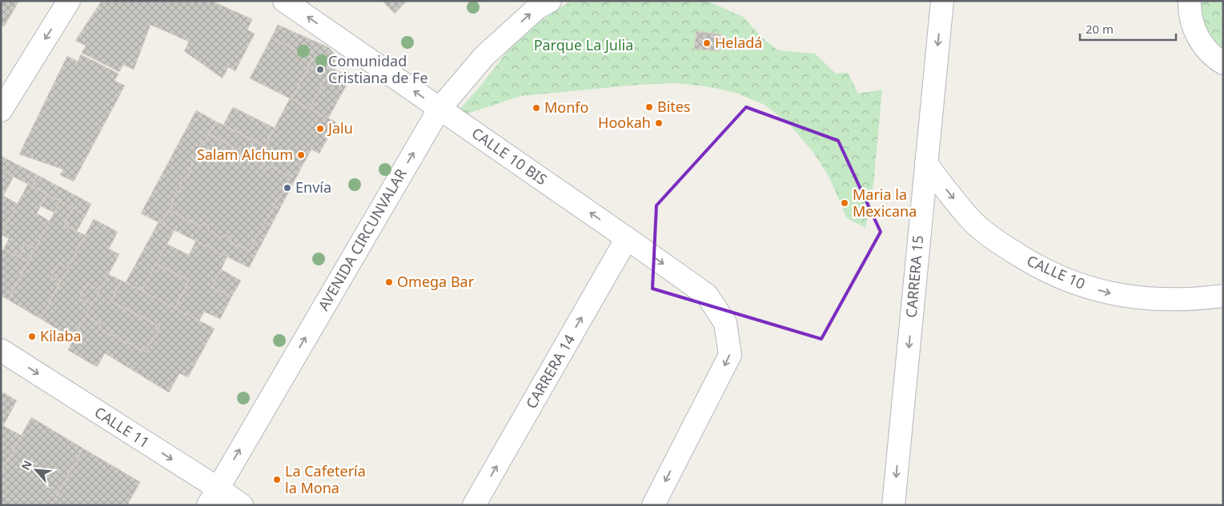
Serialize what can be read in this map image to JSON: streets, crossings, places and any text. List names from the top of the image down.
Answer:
{
  "streets": {
    "street": [
      "CALLE 10 BIS",
      "AVENIDA CIRCUNVALAR",
      "CALLE 10",
      "CARRERA 15",
      "CARRERA 14",
      "CALLE 11"
    ]
  },
  "crossings": [
    ["CALLE 10 BIS", "AVENIDA CIRCUNVALAR"],
    ["CALLE 10 BIS", "CARRERA 14"],
    ["AVENIDA CIRCUNVALAR", "CALLE 11"],
    ["CALLE 10", "CARRERA 15"]
  ],
  "one_way": [
    "AVENIDA CIRCUNVALAR",
    "CALLE 10",
    "CARRERA 15",
    "CARRERA 14",
    "CALLE 11"
  ],
  "parks": ["Parque La Julia"],
  "places": [
    "Heladá",
    "Comunidad Cristiana de Fe",
    "Bites",
    "Monfo",
    "Hookah",
    "Jalu",
    "Salam Alchum",
    "Envía",
    "Maria la Mexicana",
    "Omega Bar",
    "Kilaba",
    "La Cafetería la Mona"
  ],
  "scale_bar": "20 m",
  "north": "top left"
}
